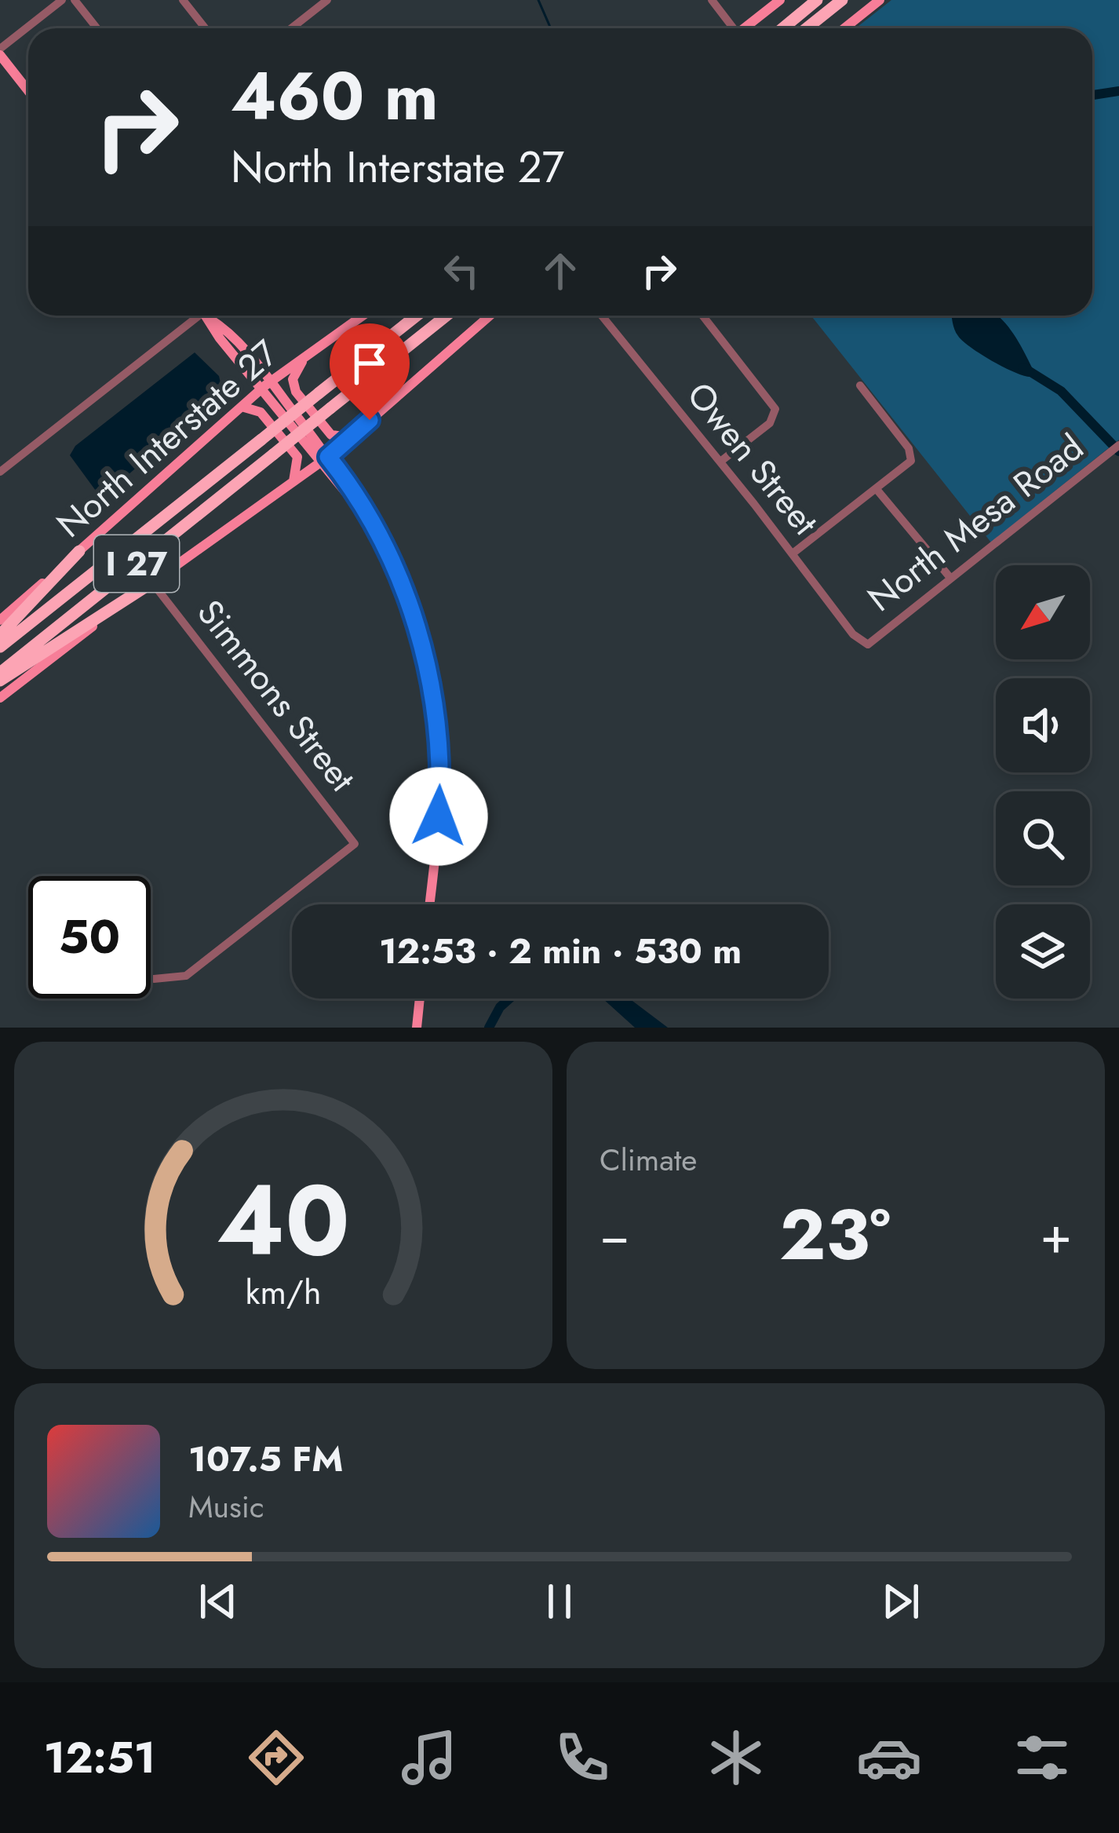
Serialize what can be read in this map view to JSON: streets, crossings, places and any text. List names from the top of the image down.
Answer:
{
  "streets": {
    "highway": ["I 27"],
    "main road": ["North Interstate 27"],
    "street": ["Owen Street", "North Mesa Road", "Simmons Street"]
  },
  "crossings": [
    ["Owen Street", "North Mesa Road"]
  ],
  "north": "bottom left",
  "page": {
    "turn": ["460 m", "North Interstate 27"],
    "limit": "50",
    "trip": "12:53 · 2 min · 530 m",
    "tile": "Climate",
    "heat": ["−", "23°", "+"],
    "song": ["107.5 FM", "Music"],
    "tabs": "12:51",
    "gauge": ["40", "km/h"]
  }
}
